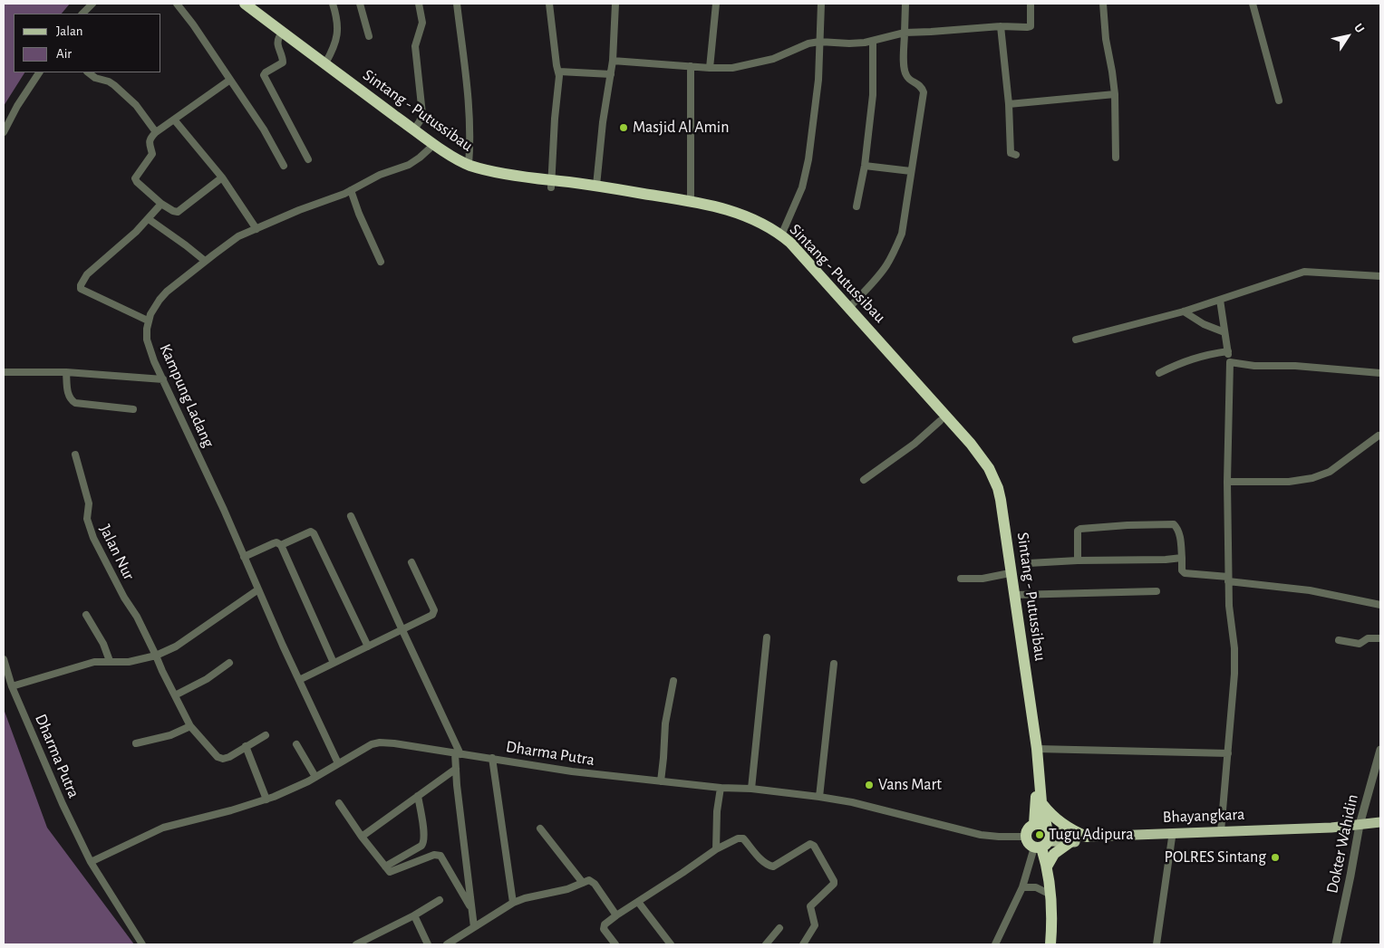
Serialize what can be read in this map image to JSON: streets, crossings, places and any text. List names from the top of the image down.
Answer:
{
  "streets": {
    "highway": ["Sintang - Putussibau"],
    "main road": ["Bhayangkara"],
    "street": [
      "Kampung Ladang",
      "Jalan Nur",
      "Dharma Putra",
      "Dokter Wahidin"
    ]
  },
  "crossings": [
    ["Sintang - Putussibau", "Kampung Ladang"],
    ["Sintang - Putussibau", "Bhayangkara"],
    ["Kampung Ladang", "Dharma Putra"],
    ["Bhayangkara", "Dokter Wahidin"]
  ],
  "places": [
    "Masjid Al Amin",
    "Vans Mart",
    "Tugu Adipura",
    "POLRES Sintang"
  ],
  "legend": ["Jalan", "Air"],
  "north": "top right"
}
